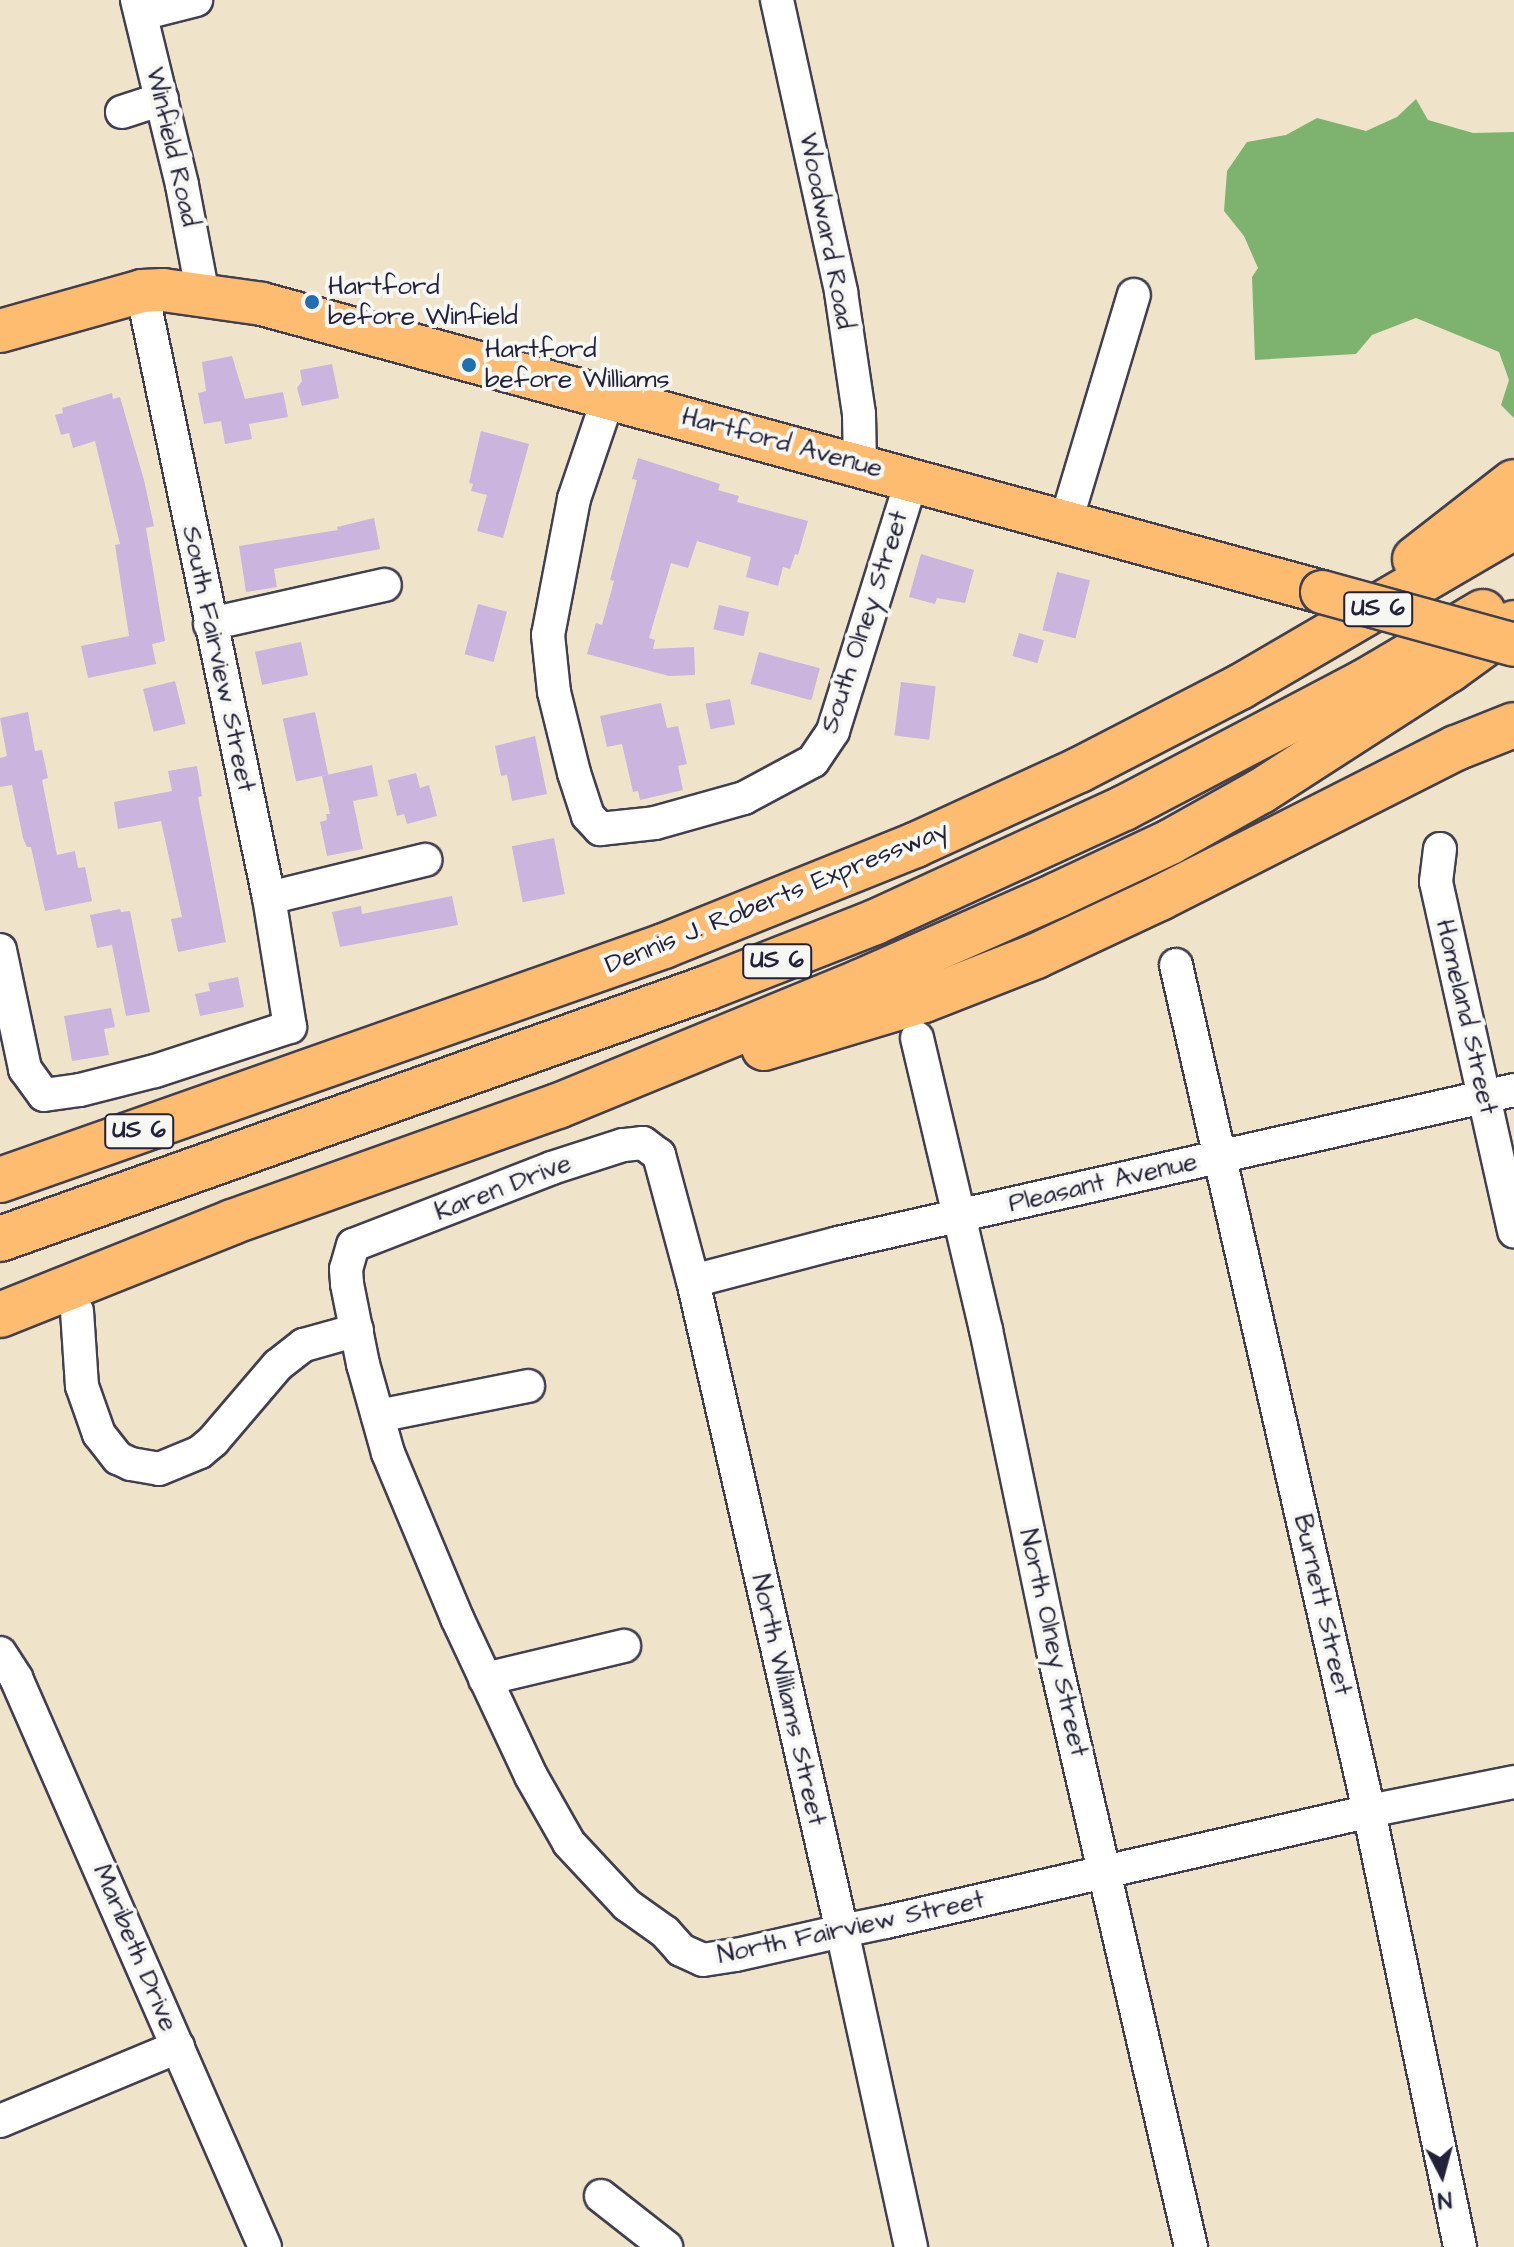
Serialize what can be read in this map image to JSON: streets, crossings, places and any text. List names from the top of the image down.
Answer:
{
  "streets": {
    "highway": ["US 6", "Dennis J. Roberts Expressway"],
    "main road": ["Hartford Avenue"],
    "street": [
      "Winfield Road",
      "Woodward Road",
      "South Olney Street",
      "South Fairview Street",
      "Homeland Street",
      "Pleasant Avenue",
      "Karen Drive",
      "Burnett Street",
      "North Olney Street",
      "North Williams Street",
      "North Fairview Street",
      "Maribeth Drive"
    ]
  },
  "crossings": [
    ["Winfield Road", "Hartford Avenue"],
    ["Woodward Road", "Hartford Avenue"],
    ["Hartford Avenue", "South Olney Street"],
    ["Hartford Avenue", "South Fairview Street"],
    ["Homeland Street", "Pleasant Avenue"],
    ["Pleasant Avenue", "Burnett Street"],
    ["Pleasant Avenue", "North Olney Street"],
    ["Pleasant Avenue", "North Williams Street"],
    ["Karen Drive", "North Williams Street"],
    ["Karen Drive", "North Fairview Street"],
    ["Burnett Street", "North Fairview Street"],
    ["North Olney Street", "North Fairview Street"],
    ["North Williams Street", "North Fairview Street"]
  ],
  "places": ["Hartford before Winfield", "Hartford before Williams"],
  "north": "bottom"
}
